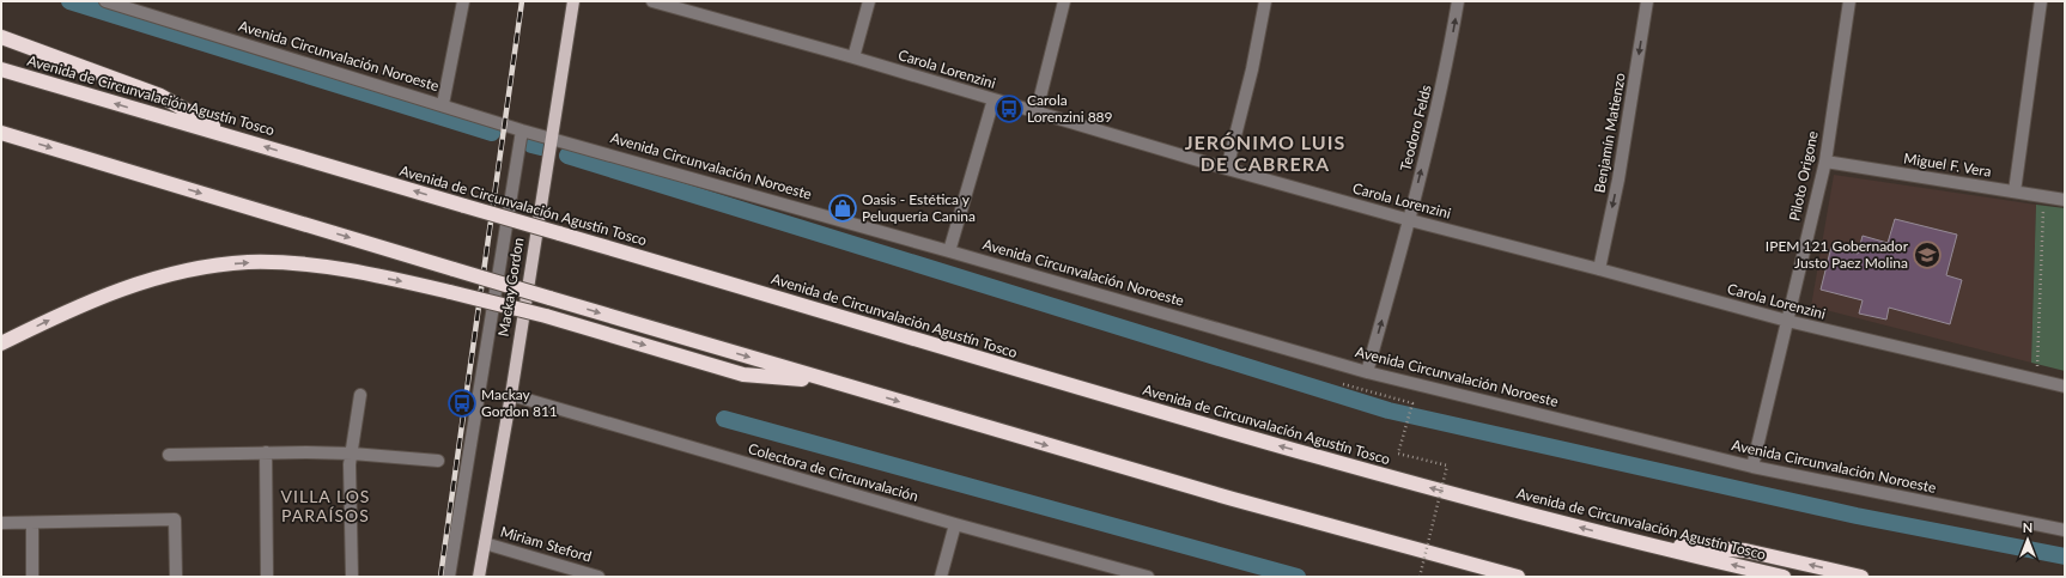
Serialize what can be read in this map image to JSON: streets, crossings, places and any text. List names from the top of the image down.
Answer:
{
  "streets": {
    "highway": ["Avenida de Circunvalación Agustín Tosco"],
    "main road": ["Mackay Gordon"],
    "street": [
      "Avenida Circunvalación Noroeste",
      "Carola Lorenzini",
      "Teodoro Felds",
      "Benjamín Matienzo",
      "Miguel F. Vera",
      "Piloto Origone",
      "Colectora de Circunvalación",
      "Miriam Steford"
    ]
  },
  "crossings": [
    ["Avenida Circunvalación Noroeste", "Teodoro Felds"],
    ["Avenida Circunvalación Noroeste", "Piloto Origone"],
    ["Avenida Circunvalación Noroeste", "Mackay Gordon"],
    ["Carola Lorenzini", "Teodoro Felds"],
    ["Carola Lorenzini", "Benjamín Matienzo"],
    ["Carola Lorenzini", "Piloto Origone"],
    ["Miguel F. Vera", "Piloto Origone"],
    ["Mackay Gordon", "Colectora de Circunvalación"],
    ["Mackay Gordon", "Miriam Steford"]
  ],
  "one_way": ["Teodoro Felds", "Benjamín Matienzo"],
  "districts": ["JERÓNIMO LUIS DE CABRERA", "VILLA LOS PARAÍSOS"],
  "places": {
    "bus stop": ["Carola Lorenzini 889", "Mackay Gordon 811"],
    "shop": ["Oasis - Estética y Peluquería Canina"],
    "school or university": ["IPEM 121 Gobernador Justo Paez Molina"]
  },
  "north": "top"
}
